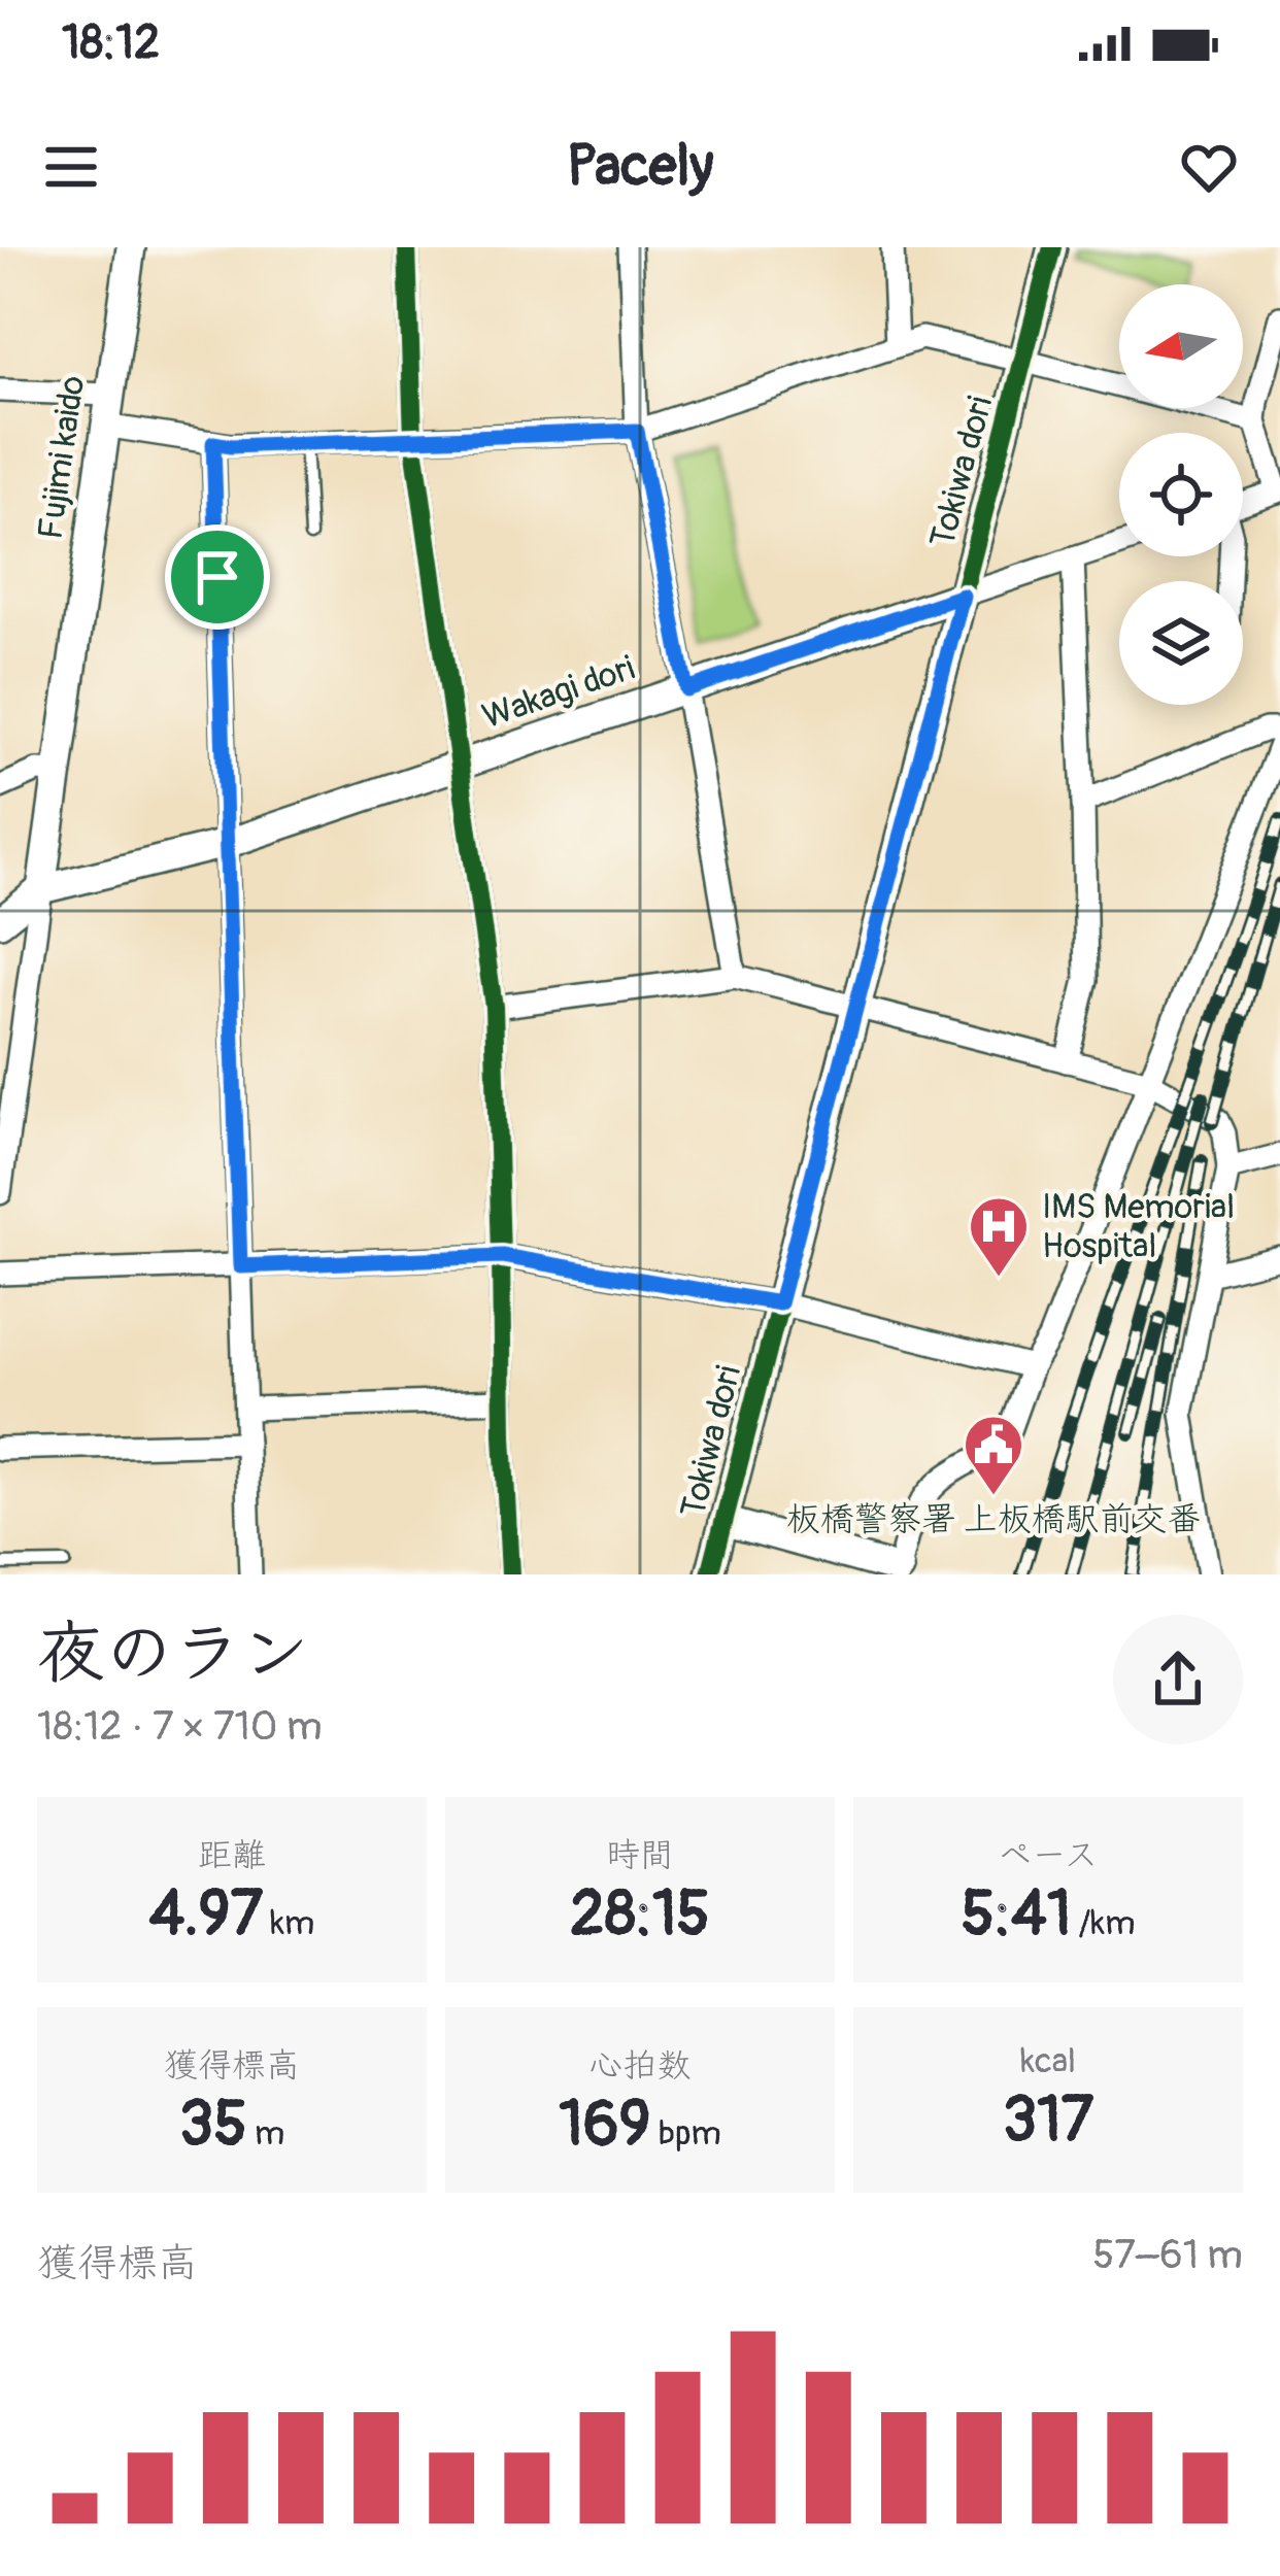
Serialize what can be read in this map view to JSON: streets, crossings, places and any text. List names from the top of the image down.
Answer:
{
  "streets": {
    "street": ["Fujimi kaido", "Tokiwa dori", "Wakagi dori"]
  },
  "crossings": [
    ["Fujimi kaido", "Wakagi dori"],
    ["Tokiwa dori", "Wakagi dori"]
  ],
  "places": {
    "hospital": ["IMS Memorial Hospital"],
    "public building": ["板橋警察署 上板橋駅前交番"]
  },
  "north": "left",
  "page": {
    "status": "18:12",
    "header": "Pacely",
    "heading": ["夜のラン", "18:12 · 7 × 710 m"],
    "stats": [
      ["距離", "4.97 km"],
      ["時間", "28:15"],
      ["ペース", "5:41 /km"],
      ["獲得標高", "35 m"],
      ["心拍数", "169 bpm"],
      ["kcal", "317"]
    ],
    "chart": ["獲得標高", "57–61 m"]
  }
}
